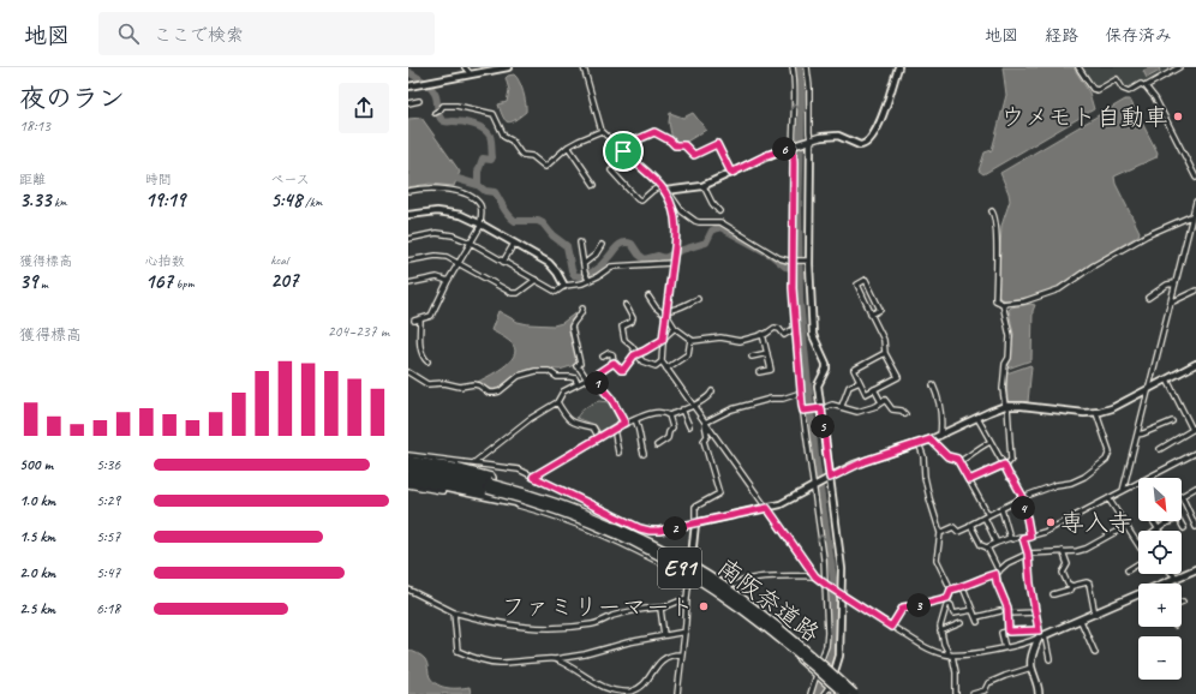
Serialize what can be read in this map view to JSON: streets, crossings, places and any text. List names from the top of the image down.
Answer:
{
  "streets": {
    "highway": ["E91", "南阪奈道路"]
  },
  "places": ["ウメモト自動車", "専入寺", "ファミリーマート"],
  "north": "bottom right",
  "page": {
    "header": "地図",
    "search": "ここで検索",
    "nav": ["地図", "経路", "保存済み"],
    "heading": ["夜のラン", "18:13"],
    "pins": [
      "6",
      "1",
      "5",
      "4",
      "2",
      "3"
    ],
    "stats": [
      ["距離", "3.33 km"],
      ["時間", "19:19"],
      ["ペース", "5:48 /km"],
      ["獲得標高", "39 m"],
      ["心拍数", "167 bpm"],
      ["kcal", "207"]
    ],
    "chart": ["獲得標高", "204–237 m"],
    "list": [
      {
        "name": "500 m",
        "note": "5:36"
      },
      {
        "name": "1.0 km",
        "note": "5:29"
      },
      {
        "name": "1.5 km",
        "note": "5:57"
      },
      {
        "name": "2.0 km",
        "note": "5:47"
      },
      {
        "name": "2.5 km",
        "note": "6:18"
      }
    ],
    "map_buttons": ["+", "−"]
  }
}
